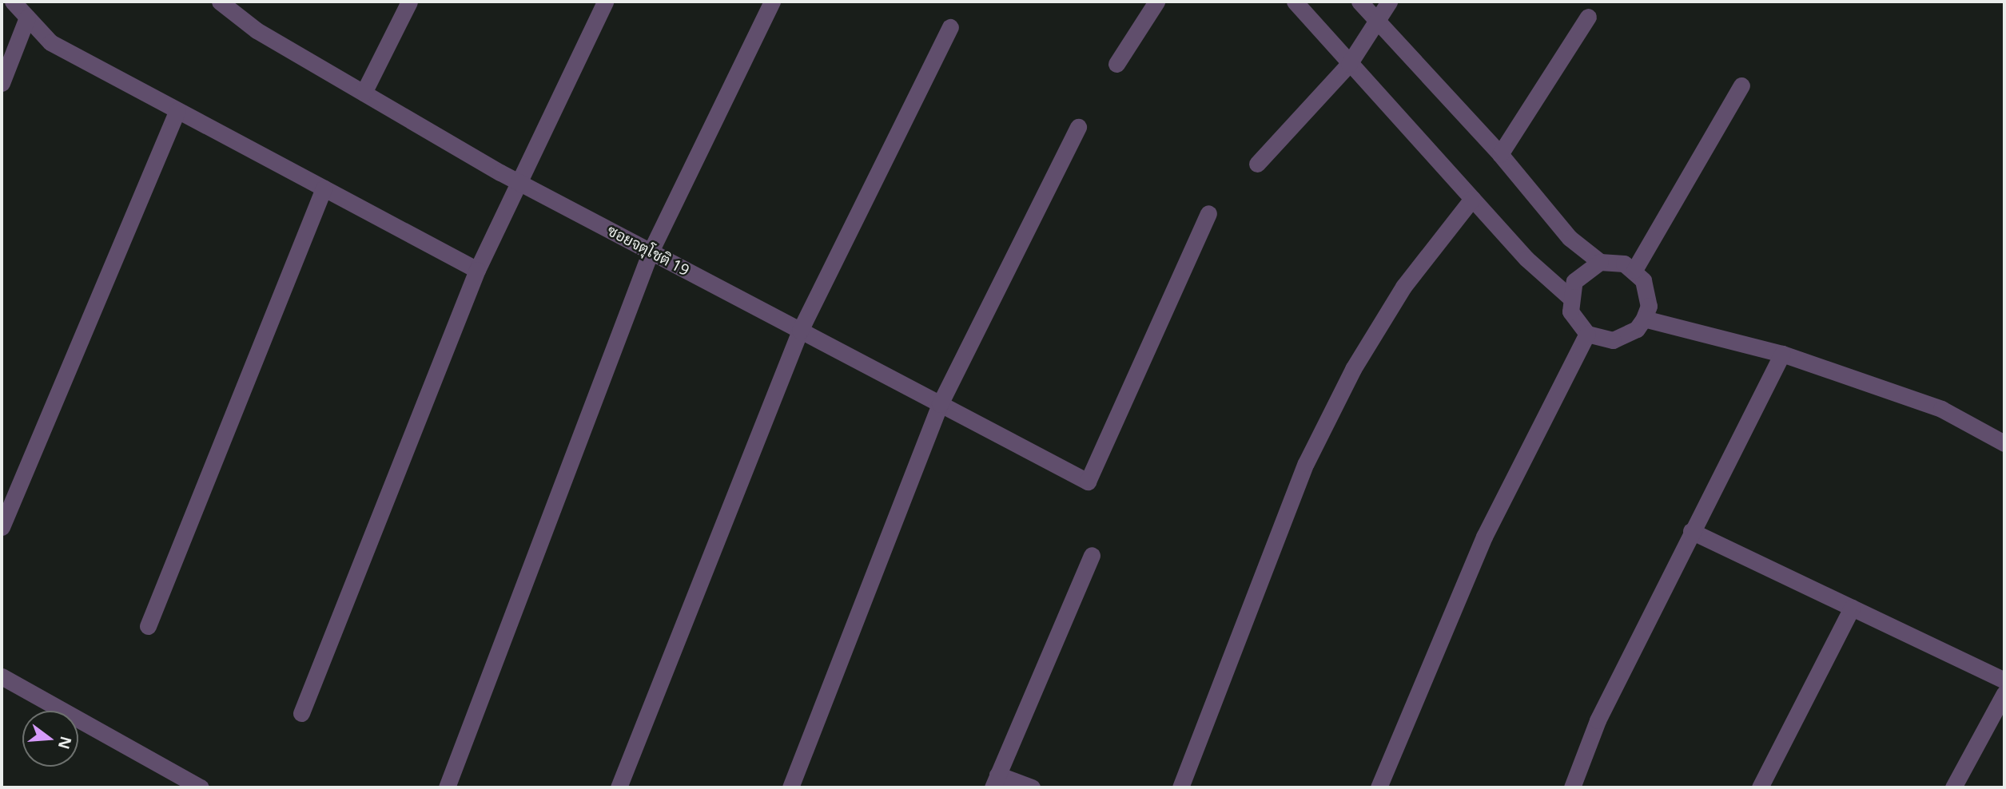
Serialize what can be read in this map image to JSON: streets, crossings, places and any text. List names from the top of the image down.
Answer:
{
  "streets": {
    "street": ["ซอยจตุโชติ 19"]
  },
  "north": "right"
}
